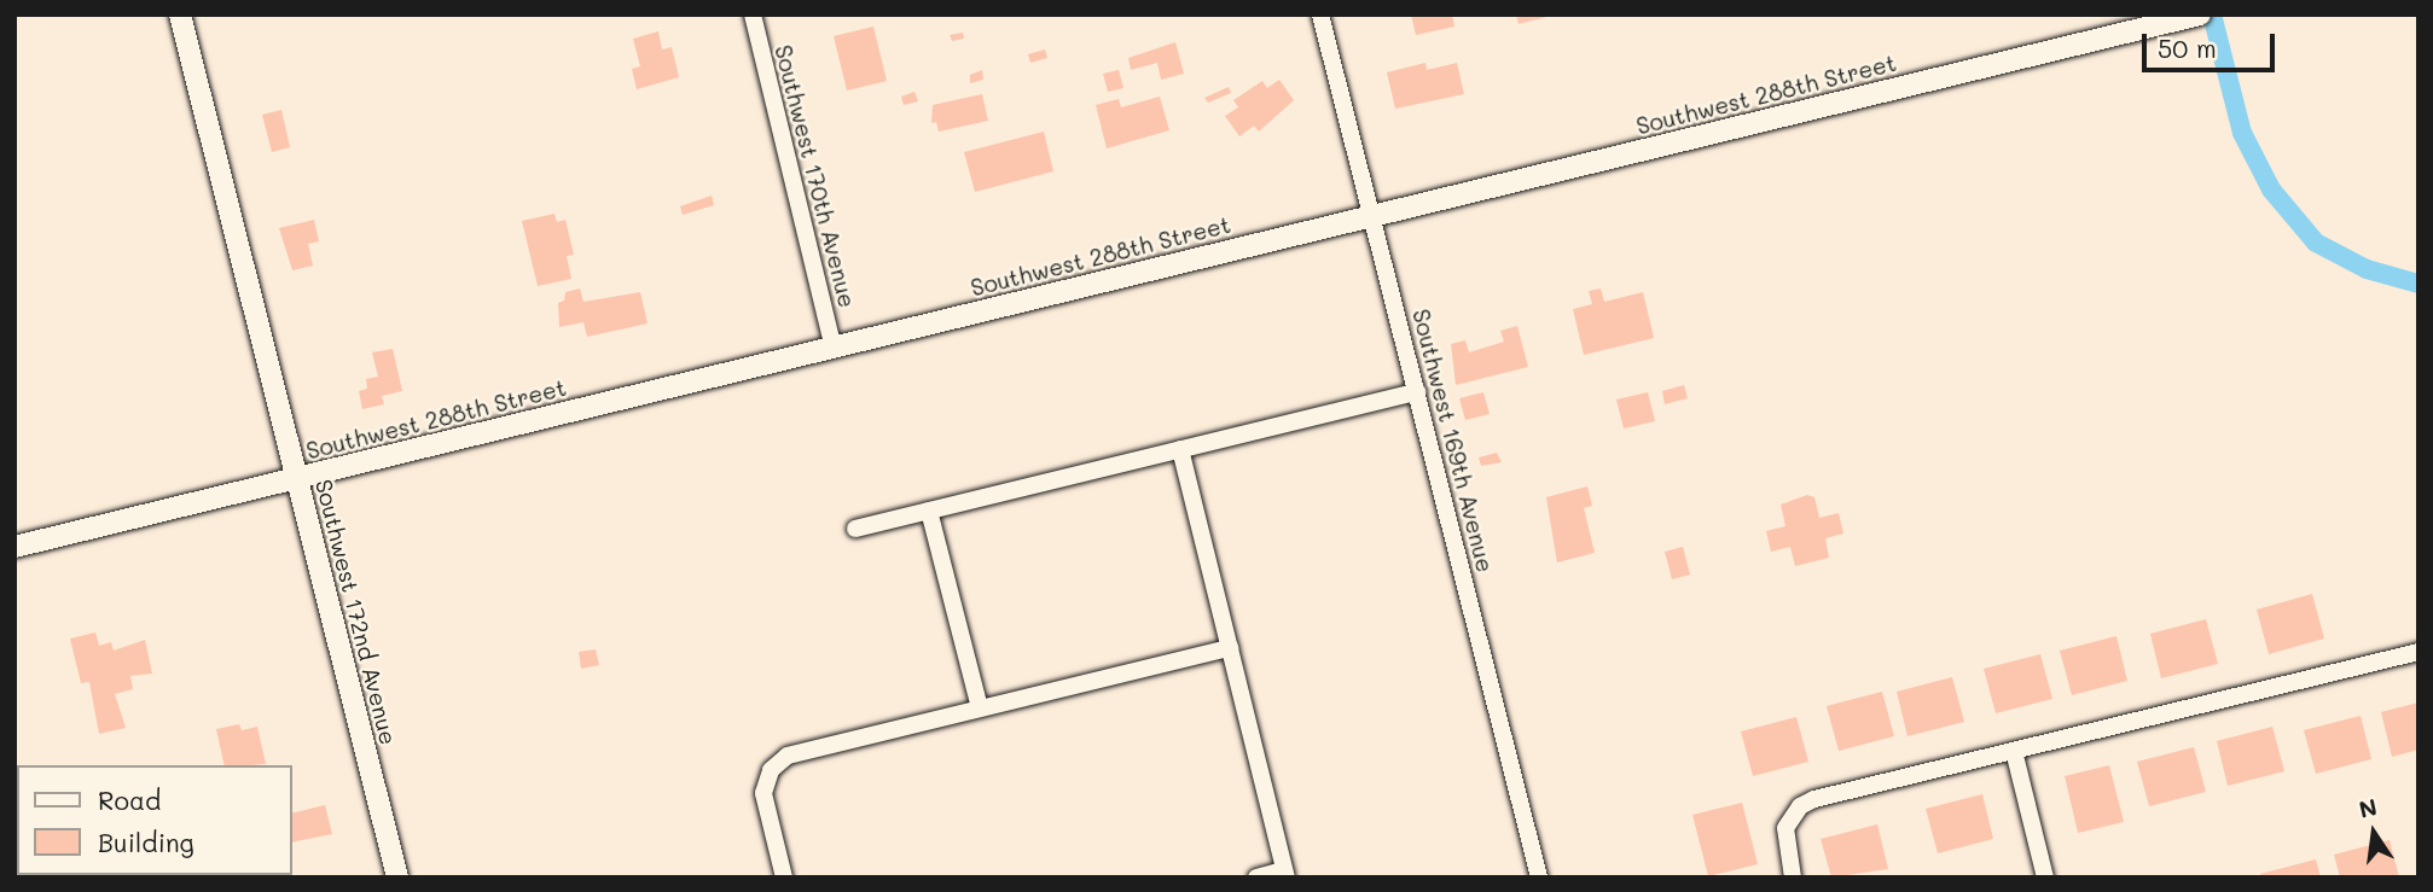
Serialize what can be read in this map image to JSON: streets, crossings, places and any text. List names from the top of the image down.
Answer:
{
  "streets": {
    "street": [
      "Southwest 288th Street",
      "Southwest 170th Avenue",
      "Southwest 169th Avenue",
      "Southwest 172nd Avenue"
    ]
  },
  "crossings": [
    ["Southwest 288th Street", "Southwest 170th Avenue"],
    ["Southwest 288th Street", "Southwest 169th Avenue"],
    ["Southwest 288th Street", "Southwest 172nd Avenue"]
  ],
  "legend": ["Road", "Building"],
  "scale_bar": "50 m",
  "north": "top"
}
